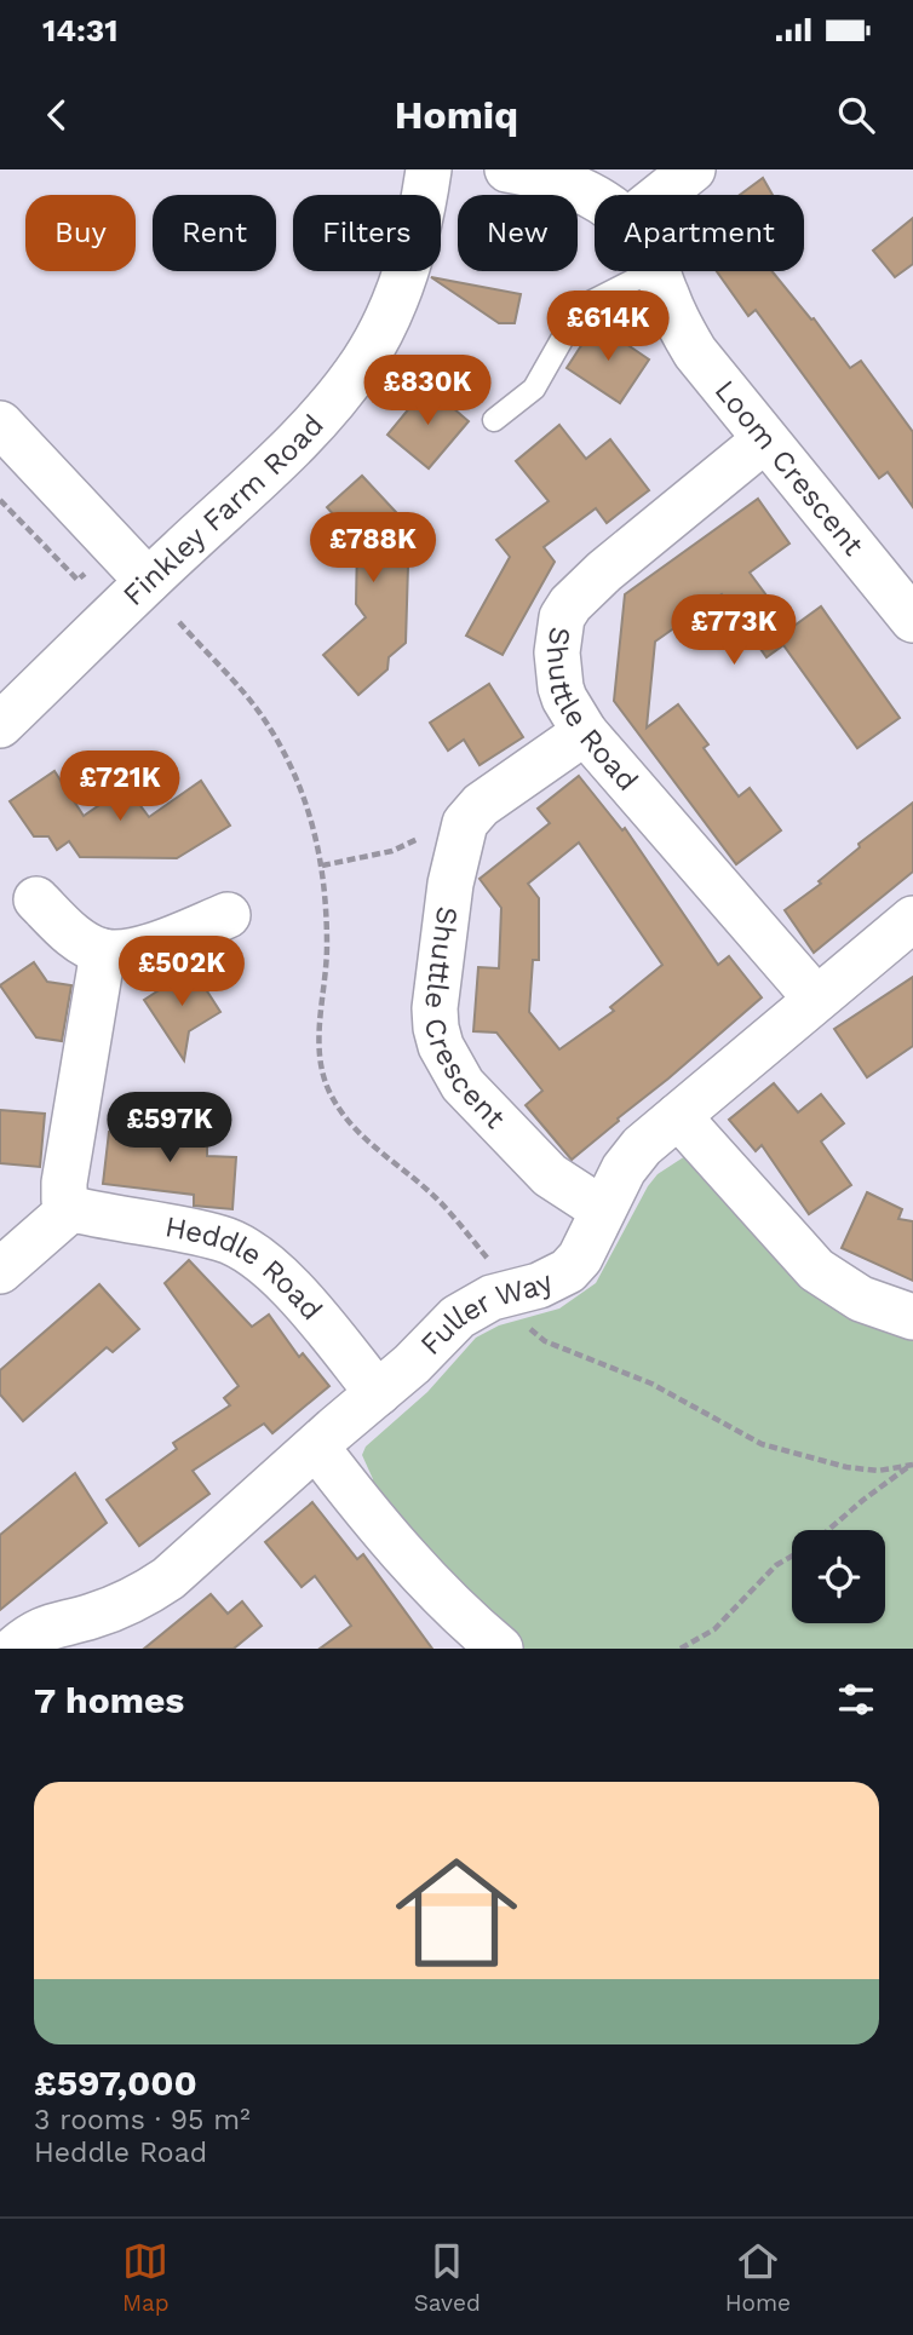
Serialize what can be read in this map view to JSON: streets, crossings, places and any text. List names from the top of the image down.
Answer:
{
  "streets": {
    "street": [
      "Loom Crescent",
      "Finkley Farm Road",
      "Shuttle Road",
      "Shuttle Crescent",
      "Heddle Road",
      "Fuller Way"
    ]
  },
  "crossings": [
    ["Loom Crescent", "Shuttle Road"],
    ["Shuttle Road", "Fuller Way"],
    ["Shuttle Crescent", "Fuller Way"],
    ["Heddle Road", "Fuller Way"]
  ],
  "page": {
    "status": "14:31",
    "header": "Homiq",
    "chip": [
      "Buy",
      "Rent",
      "Filters",
      "New",
      "Apartment"
    ],
    "price": [
      "£614K",
      "£830K",
      "£788K",
      "£773K",
      "£721K",
      "£502K",
      "£597K"
    ],
    "heading": "7 homes",
    "list": [
      {
        "name": "£597,000",
        "note": "3 rooms · 95 m² · Heddle Road"
      }
    ],
    "tabs": ["Map", "Saved", "Home"]
  }
}
